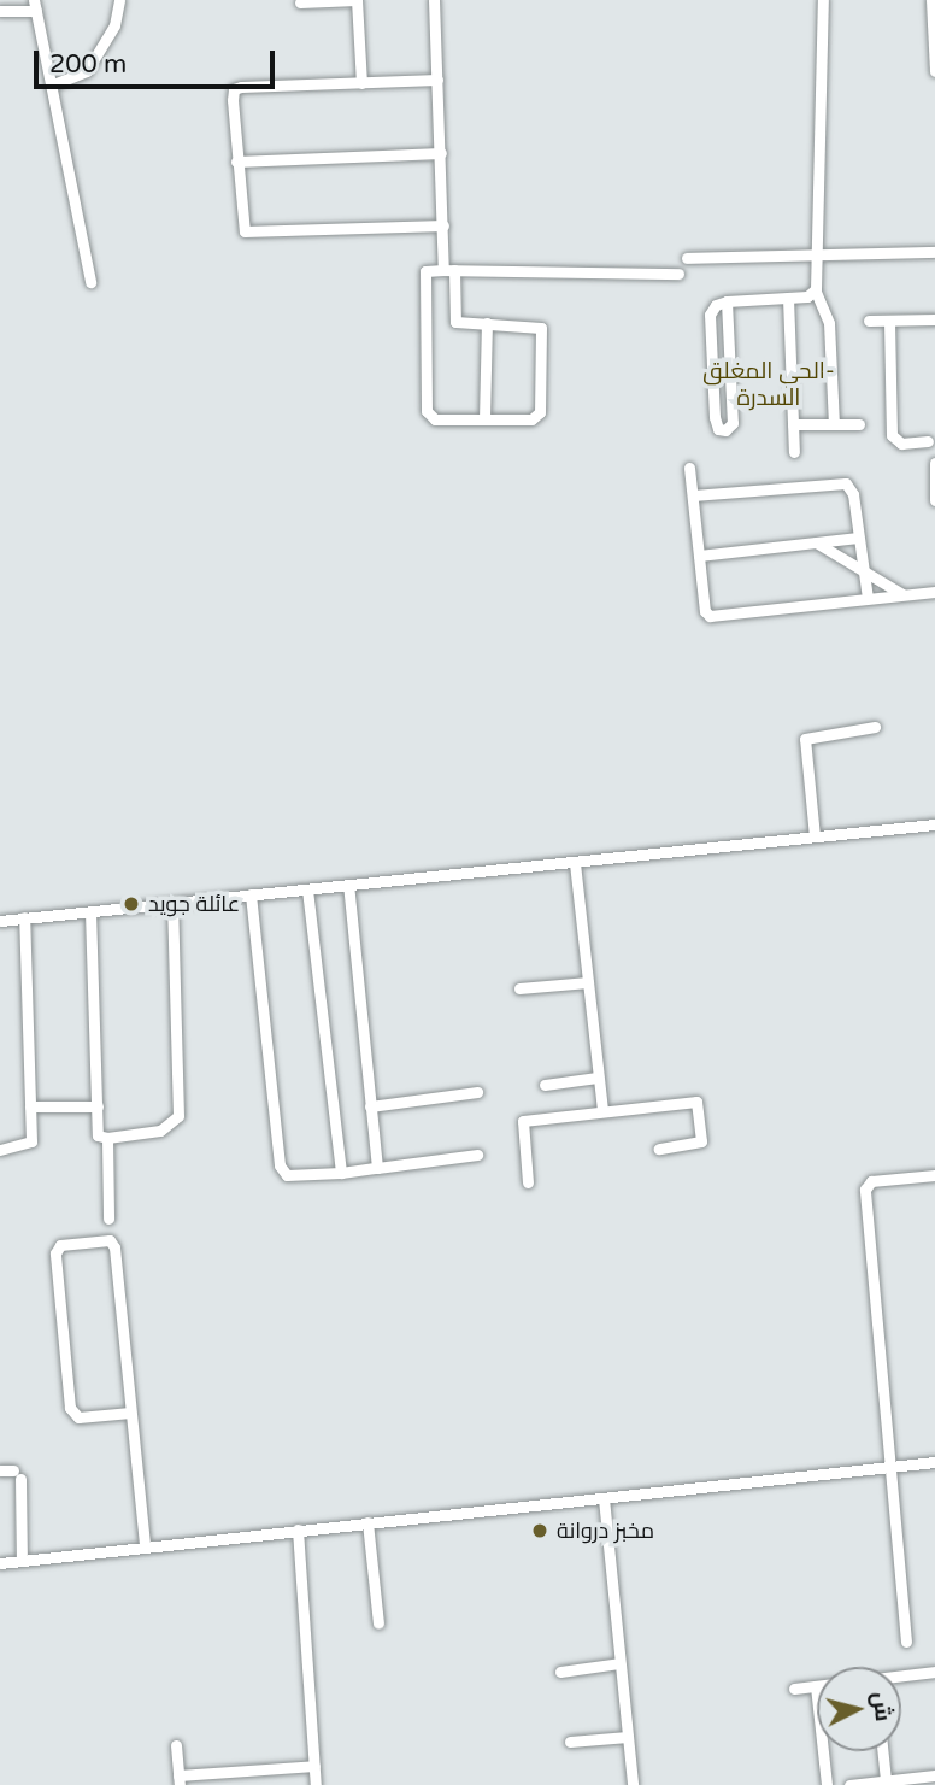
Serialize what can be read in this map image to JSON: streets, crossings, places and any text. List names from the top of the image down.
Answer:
{
  "districts": ["الحي المغلق- السدرة"],
  "places": ["عائلة جويد", "مخبز دروانة"],
  "scale_bar": "200 m",
  "north": "right"
}
